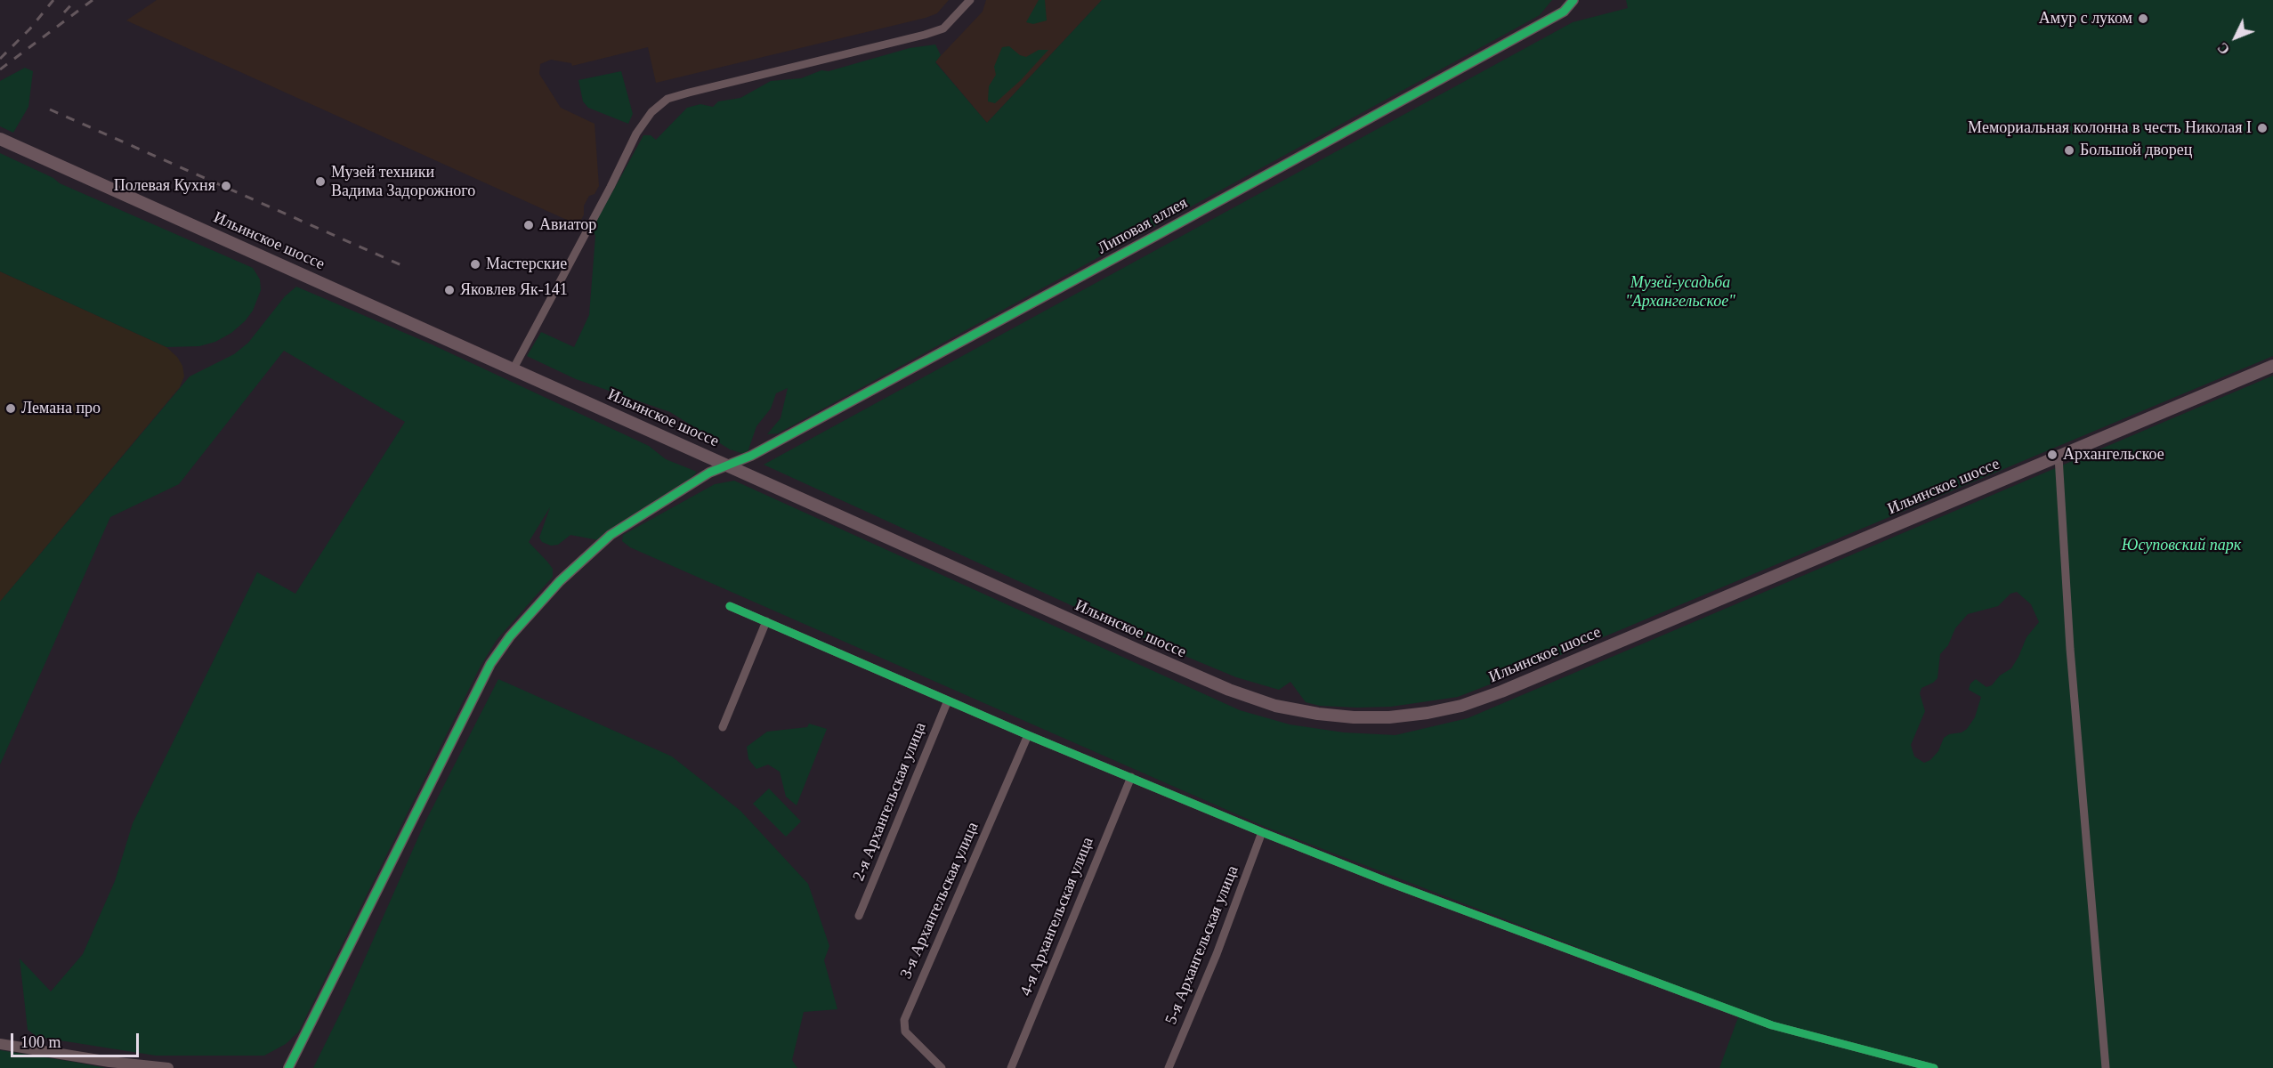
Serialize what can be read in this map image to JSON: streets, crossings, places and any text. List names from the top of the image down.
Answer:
{
  "streets": {
    "main road": ["Ильинское шоссе"],
    "street": [
      "Липовая аллея",
      "2-я Архангельская улица",
      "3-я Архангельская улица",
      "4-я Архангельская улица",
      "5-я Архангельская улица"
    ]
  },
  "crossings": [
    ["Липовая аллея", "Ильинское шоссе"]
  ],
  "parks": ["Музей-усадьба \"Архангельское\"", "Юсуповский парк"],
  "places": [
    "Амур с луком",
    "Мемориальная колонна в честь Николая I",
    "Большой дворец",
    "Музей техники Вадима Задорожного",
    "Полевая Кухня",
    "Авиатор",
    "Мастерские",
    "Яковлев Як-141",
    "Лемана про",
    "Архангельское"
  ],
  "scale_bar": "100 m",
  "north": "bottom left"
}
